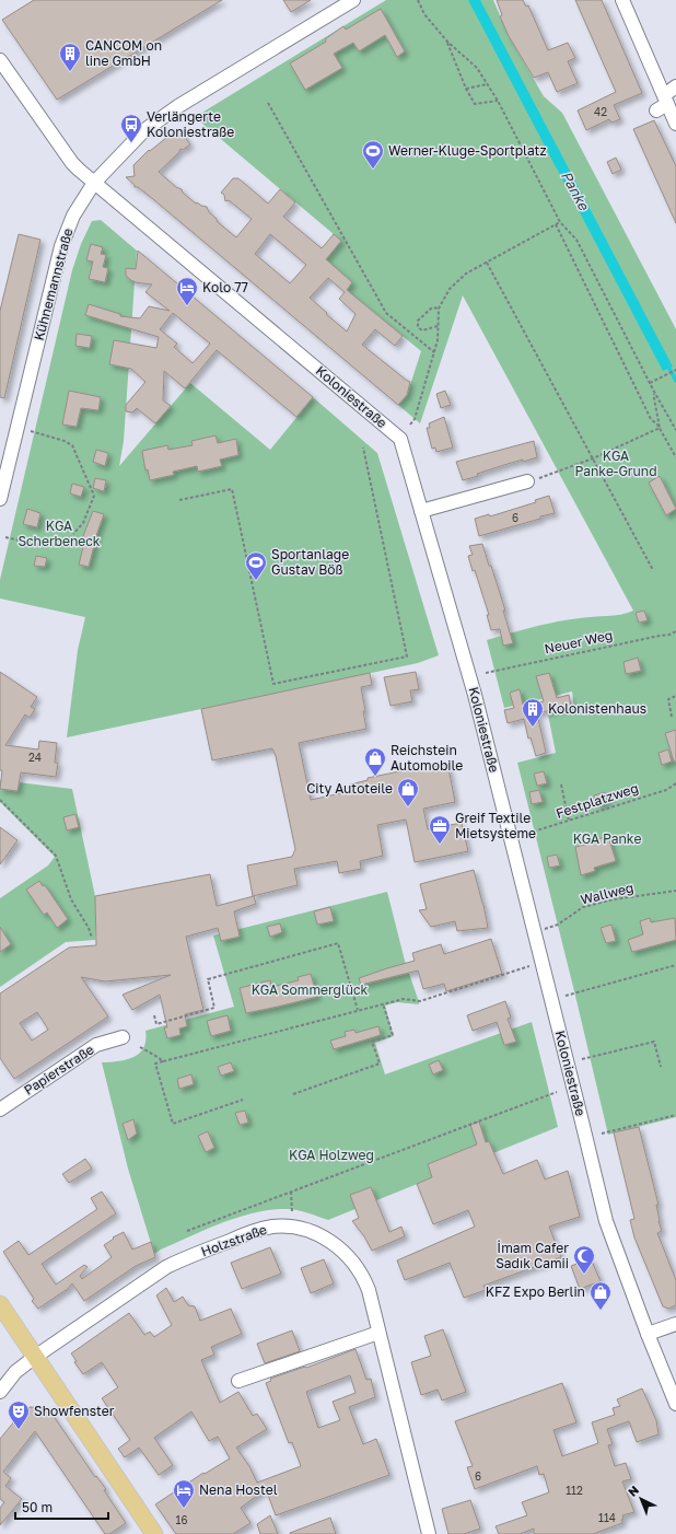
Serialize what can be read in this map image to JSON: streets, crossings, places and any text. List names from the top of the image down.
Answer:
{
  "streets": {
    "street": [
      "Kühnemannstraße",
      "Koloniestraße",
      "Papierstraße",
      "Holzstraße"
    ],
    "path": ["Neuer Weg", "Festplatzweg", "Wallweg"]
  },
  "crossings": [
    ["Kühnemannstraße", "Koloniestraße"]
  ],
  "water": ["Panke"],
  "parks": [
    "KGA Panke-Grund",
    "KGA Scherbeneck",
    "KGA Panke",
    "KGA Sommerglück",
    "KGA Holzweg"
  ],
  "places": {
    "building": ["CANCOM on line GmbH", "Kolonistenhaus"],
    "bus stop": ["Verlängerte Koloniestraße"],
    "sports": ["Werner-Kluge-Sportplatz", "Sportanlage Gustav Böß"],
    "hotel": ["Kolo 77", "Nena Hostel"],
    "shop": ["Reichstein Automobile", "City Autoteile", "KFZ Expo Berlin"],
    "office": ["Greif Textile Mietsysteme"],
    "mosque": ["İmam Cafer Sadık Camii"],
    "theatre": ["Showfenster"]
  },
  "house_numbers": [
    "42",
    "6",
    "24",
    "6",
    "112",
    "114",
    "16"
  ],
  "scale_bar": "50 m",
  "north": "top left"
}
